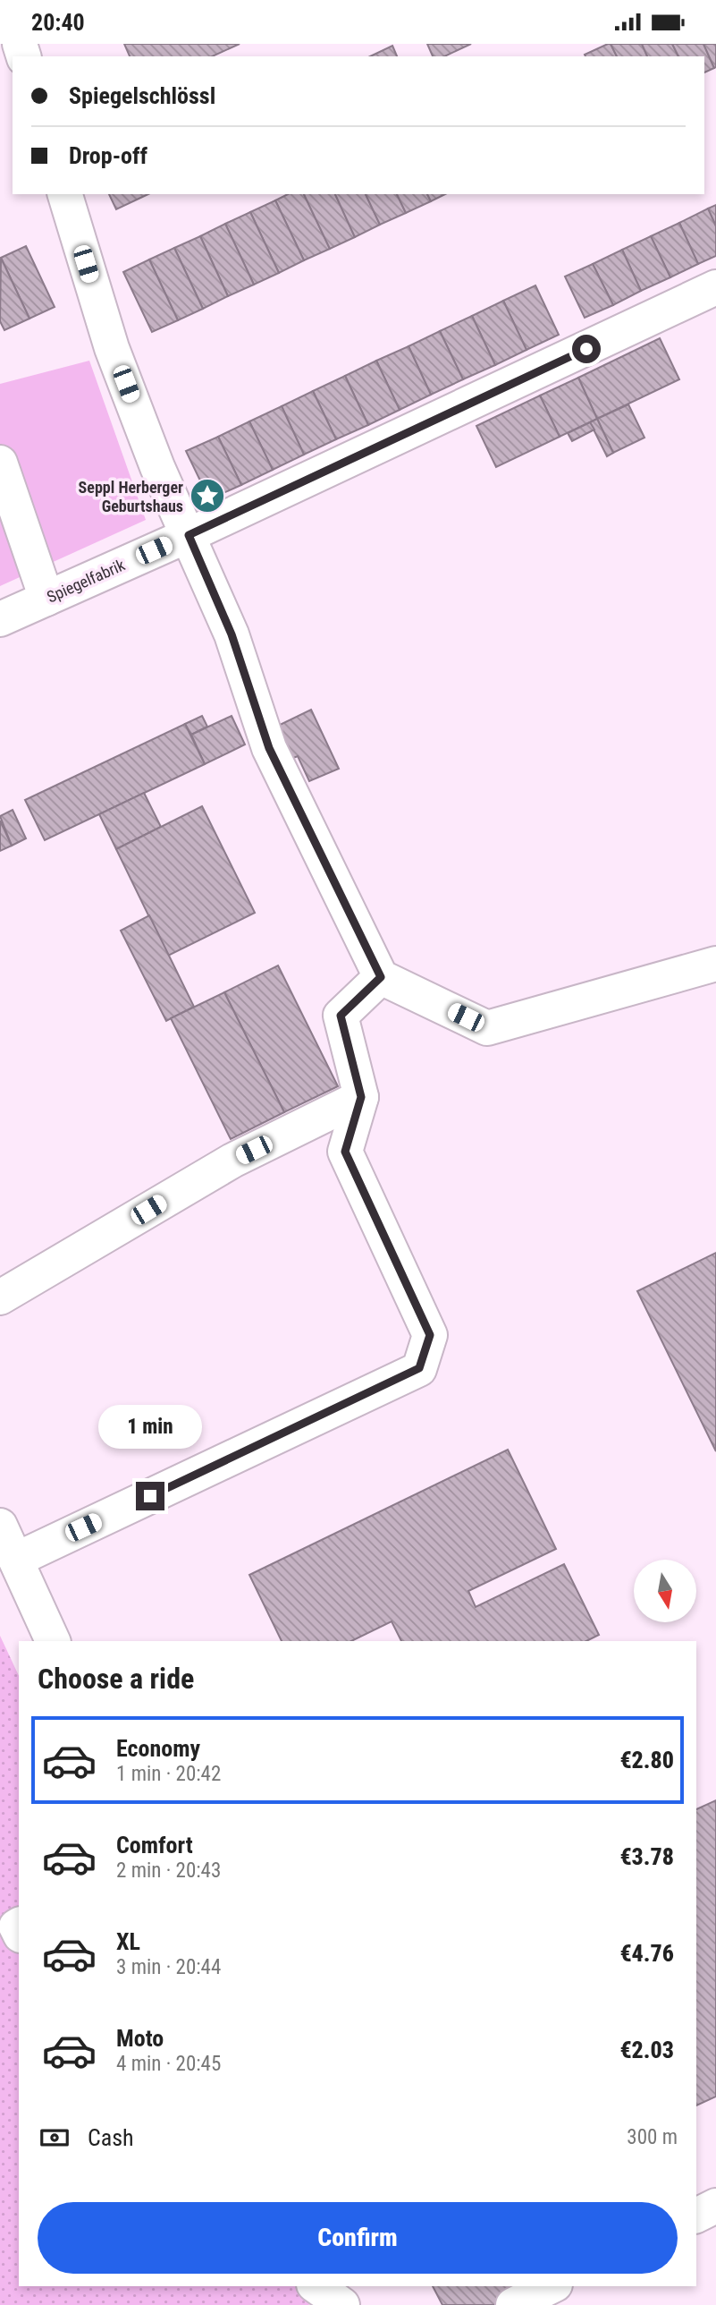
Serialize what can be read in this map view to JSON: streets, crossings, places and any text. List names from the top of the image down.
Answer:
{
  "streets": {
    "street": ["Spiegelfabrik"]
  },
  "places": {
    "place": ["Seppl Herberger Geburtshaus"]
  },
  "north": "bottom",
  "page": {
    "status": "20:40",
    "banner": ["Spiegelschlössl", "Drop-off"],
    "bubble": "1 min",
    "heading": "Choose a ride",
    "list": [
      {
        "name": "Economy",
        "note": "1 min · 20:42",
        "value": "€2.80"
      },
      {
        "name": "Comfort",
        "note": "2 min · 20:43",
        "value": "€3.78"
      },
      {
        "name": "XL",
        "note": "3 min · 20:44",
        "value": "€4.76"
      },
      {
        "name": "Moto",
        "note": "4 min · 20:45",
        "value": "€2.03"
      }
    ],
    "pay": ["Cash", "300 m"],
    "buttons": "Confirm"
  }
}
